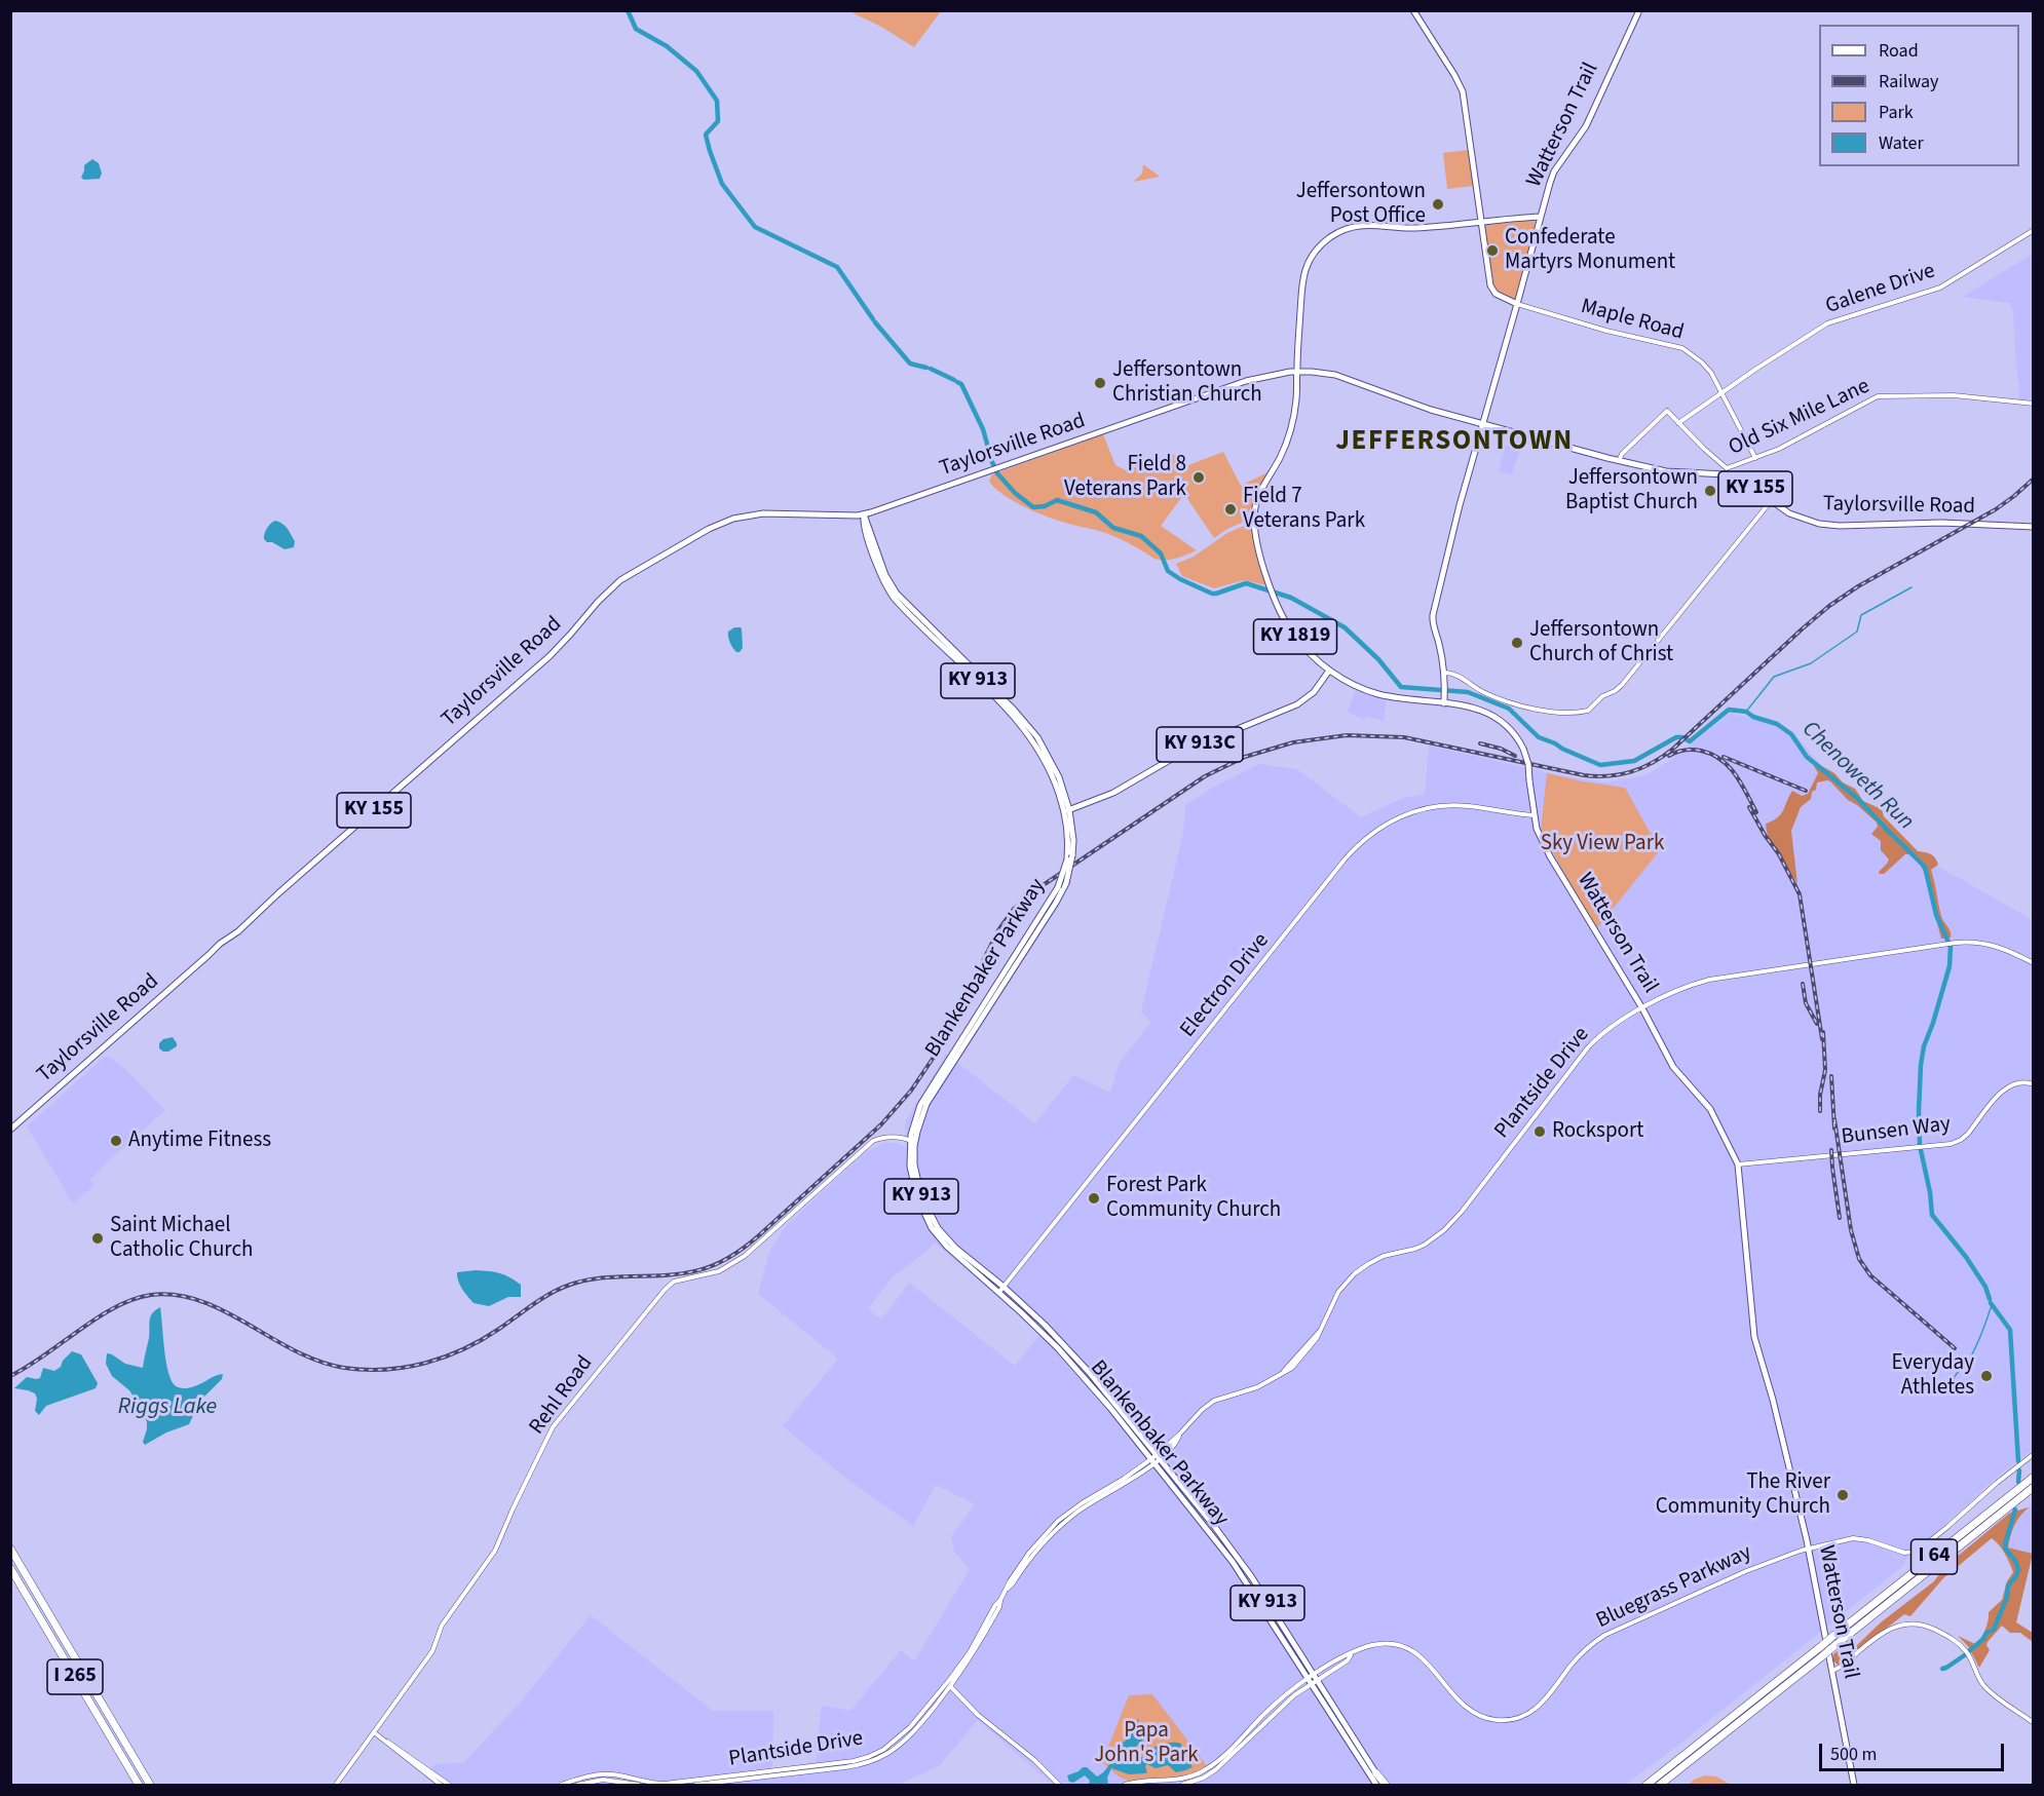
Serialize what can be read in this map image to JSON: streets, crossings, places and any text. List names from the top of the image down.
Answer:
{
  "streets": {
    "highway": ["I 64", "I 265"],
    "main road": [
      "Watterson Trail",
      "Taylorsville Road",
      "KY 155",
      "KY 1819",
      "KY 913",
      "KY 913C",
      "Blankenbaker Parkway"
    ],
    "street": [
      "Galene Drive",
      "Maple Road",
      "Old Six Mile Lane",
      "Electron Drive",
      "Plantside Drive",
      "Bunsen Way",
      "Rehl Road",
      "Bluegrass Parkway"
    ]
  },
  "crossings": [
    ["Watterson Trail", "Maple Road"],
    ["Watterson Trail", "Taylorsville Road"],
    ["Watterson Trail", "KY 1819"],
    ["Watterson Trail", "Electron Drive"],
    ["Watterson Trail", "Plantside Drive"],
    ["Watterson Trail", "Bunsen Way"],
    ["Watterson Trail", "Bluegrass Parkway"],
    ["Galene Drive", "Maple Road"],
    ["Maple Road", "Old Six Mile Lane"],
    ["Old Six Mile Lane", "Taylorsville Road"],
    ["Taylorsville Road", "KY 1819"],
    ["Taylorsville Road", "Blankenbaker Parkway"],
    ["KY 1819", "KY 913C"],
    ["KY 913C", "Blankenbaker Parkway"],
    ["Blankenbaker Parkway", "Electron Drive"],
    ["Blankenbaker Parkway", "Plantside Drive"],
    ["Blankenbaker Parkway", "Rehl Road"],
    ["Blankenbaker Parkway", "Bluegrass Parkway"]
  ],
  "districts": ["JEFFERSONTOWN"],
  "water": ["Chenoweth Run", "Riggs Lake"],
  "parks": ["Sky View Park", "Papa John's Park"],
  "places": [
    "Jeffersontown Post Office",
    "Confederate Martyrs Monument",
    "Jeffersontown Christian Church",
    "Field 8 Veterans Park",
    "Jeffersontown Baptist Church",
    "Field 7 Veterans Park",
    "Jeffersontown Church of Christ",
    "Rocksport",
    "Anytime Fitness",
    "Forest Park Community Church",
    "Saint Michael Catholic Church",
    "Everyday Athletes",
    "The River Community Church"
  ],
  "legend": [
    "Road",
    "Railway",
    "Park",
    "Water"
  ],
  "scale_bar": "500 m"
}
